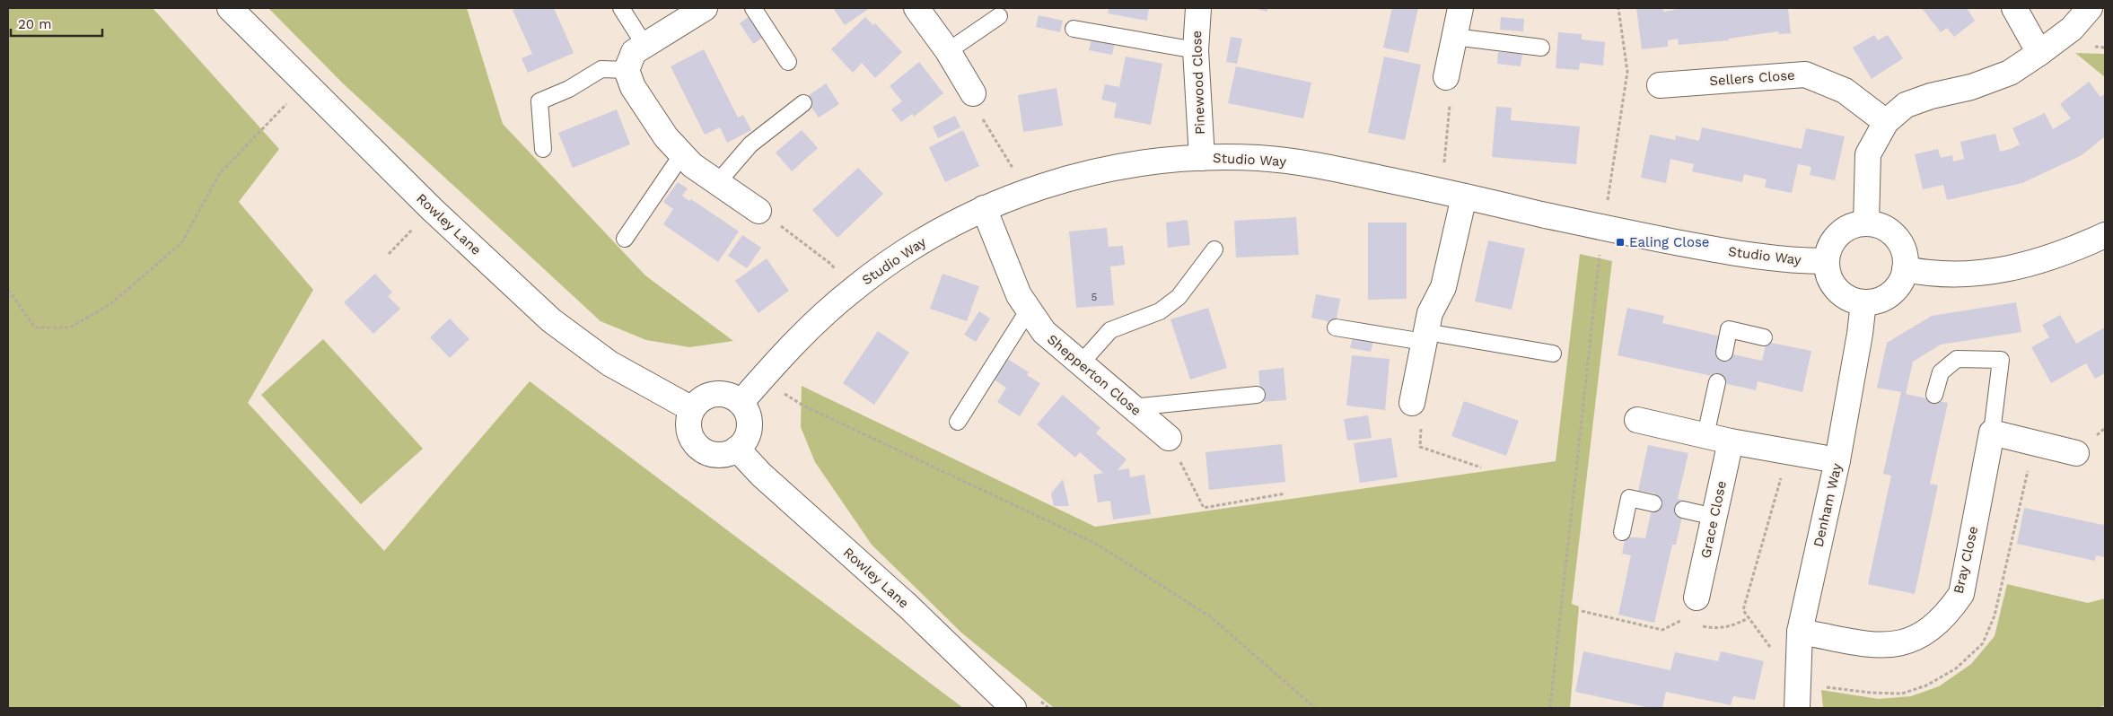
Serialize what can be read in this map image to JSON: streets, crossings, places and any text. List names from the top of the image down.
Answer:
{
  "streets": {
    "street": [
      "Sellers Close",
      "Pinewood Close",
      "Studio Way",
      "Rowley Lane",
      "Shepperton Close",
      "Denham Way",
      "Grace Close",
      "Bray Close"
    ]
  },
  "crossings": [
    ["Pinewood Close", "Studio Way"],
    ["Studio Way", "Rowley Lane"],
    ["Studio Way", "Shepperton Close"],
    ["Studio Way", "Denham Way"],
    ["Denham Way", "Bray Close"]
  ],
  "places": {
    "transit": ["Ealing Close"]
  },
  "house_numbers": ["5"],
  "scale_bar": "20 m"
}
